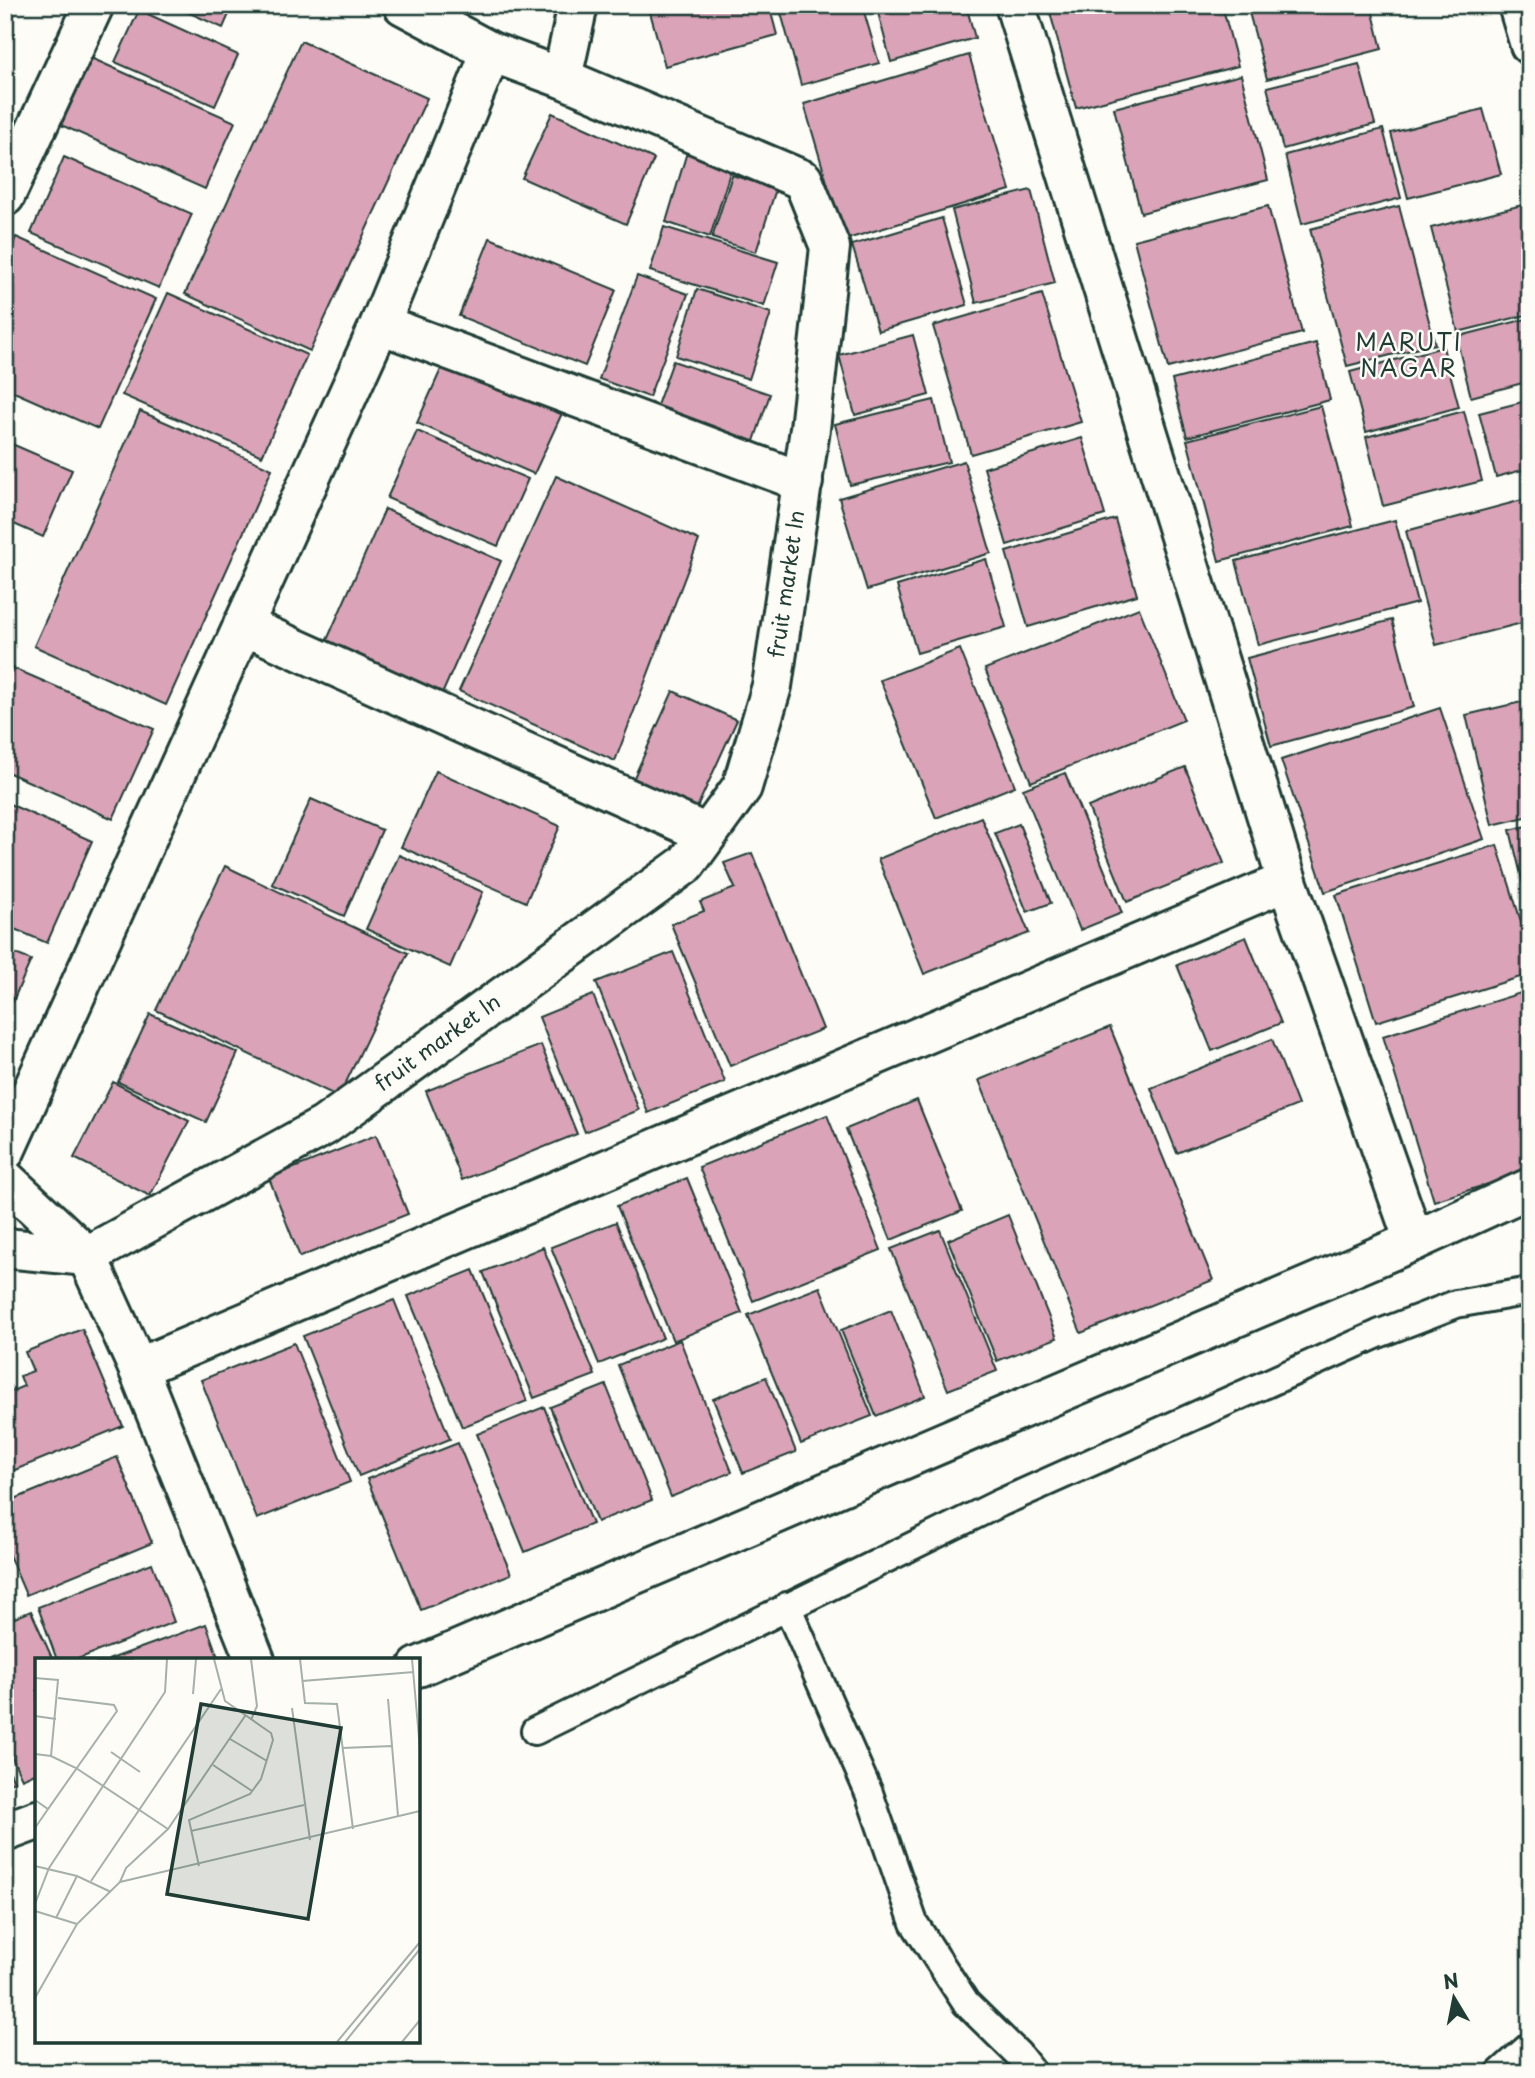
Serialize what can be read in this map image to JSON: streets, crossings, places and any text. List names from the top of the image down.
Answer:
{
  "streets": {
    "street": ["fruit market ln"]
  },
  "districts": ["MARUTI NAGAR"],
  "north": "top"
}
